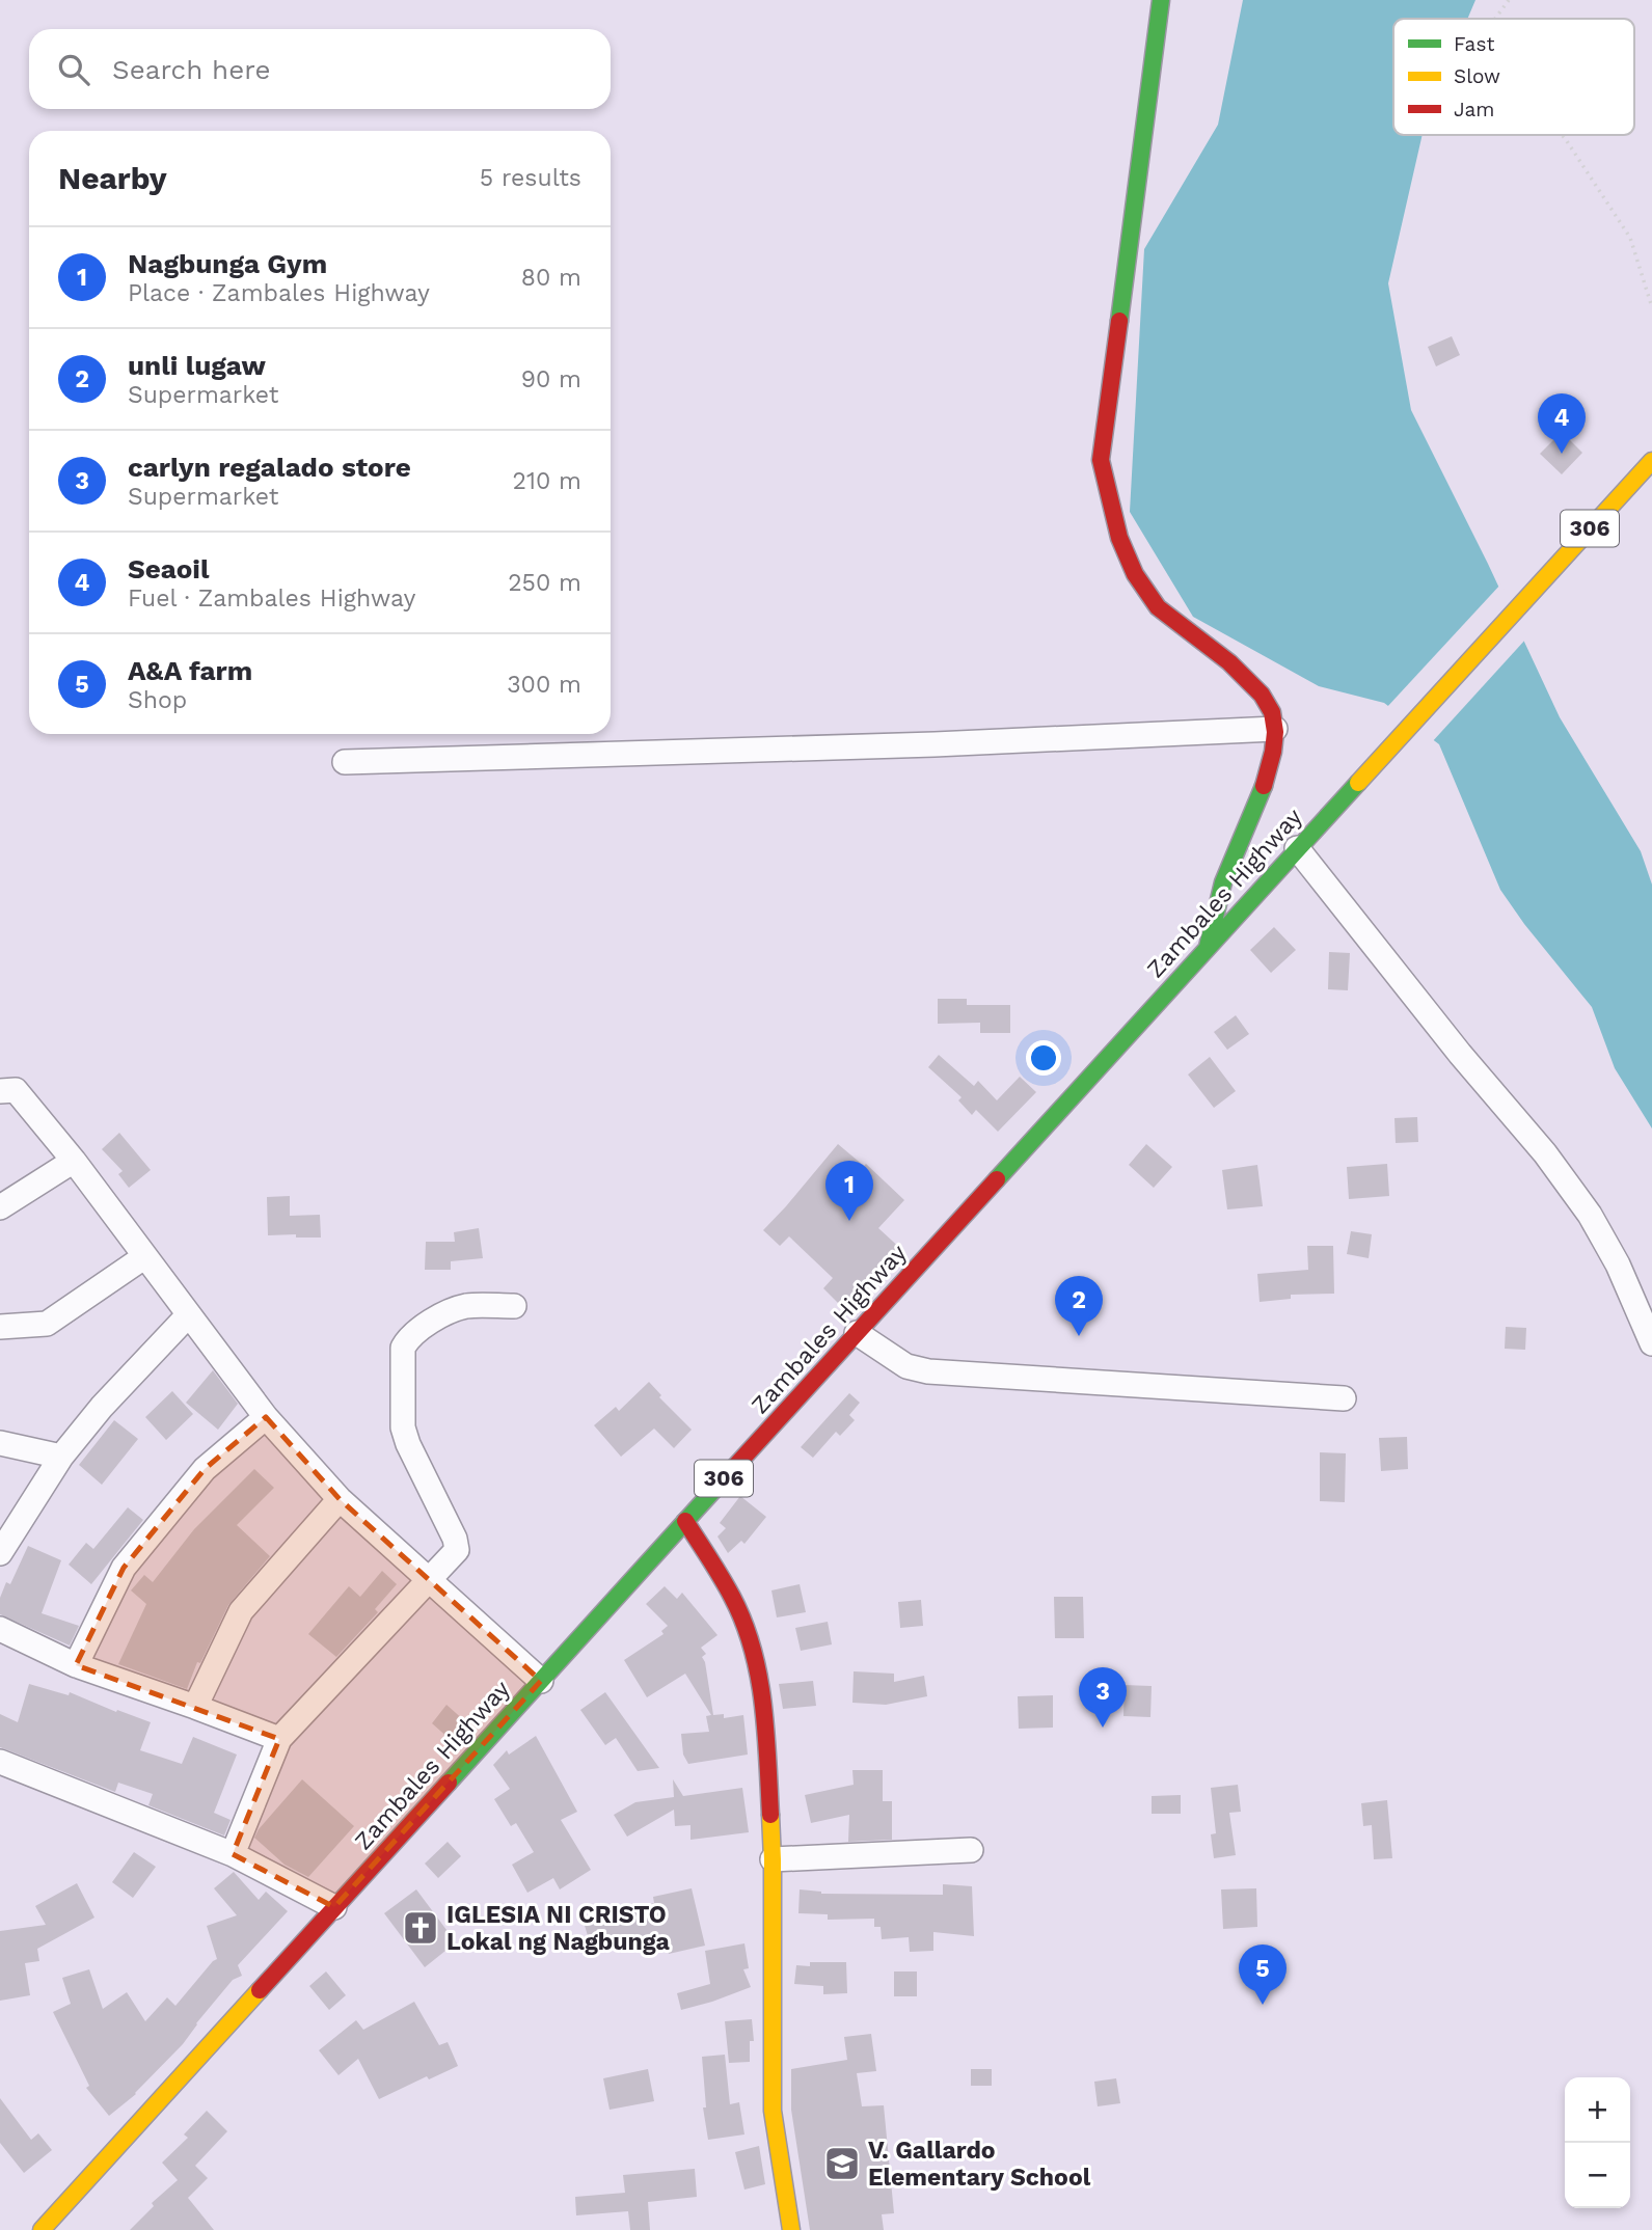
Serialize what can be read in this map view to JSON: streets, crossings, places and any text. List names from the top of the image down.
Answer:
{
  "streets": {
    "main road": ["306", "Zambales Highway"]
  },
  "places": {
    "church": ["IGLESIA NI CRISTO Lokal ng Nagbunga"],
    "school or university": ["V. Gallardo Elementary School"]
  },
  "legend": ["Fast", "Slow", "Jam"],
  "page": {
    "search": "Search here",
    "heading": ["Nearby", "5 results"],
    "list": [
      {
        "mark": "1",
        "name": "Nagbunga Gym",
        "note": "Place · Zambales Highway",
        "value": "80 m"
      },
      {
        "mark": "2",
        "name": "unli lugaw",
        "note": "Supermarket",
        "value": "90 m"
      },
      {
        "mark": "3",
        "name": "carlyn regalado store",
        "note": "Supermarket",
        "value": "210 m"
      },
      {
        "mark": "4",
        "name": "Seaoil",
        "note": "Fuel · Zambales Highway",
        "value": "250 m"
      },
      {
        "mark": "5",
        "name": "A&A farm",
        "note": "Shop",
        "value": "300 m"
      }
    ],
    "pins": [
      "4",
      "1",
      "2",
      "3",
      "5"
    ],
    "map_buttons": ["+", "−"]
  }
}
